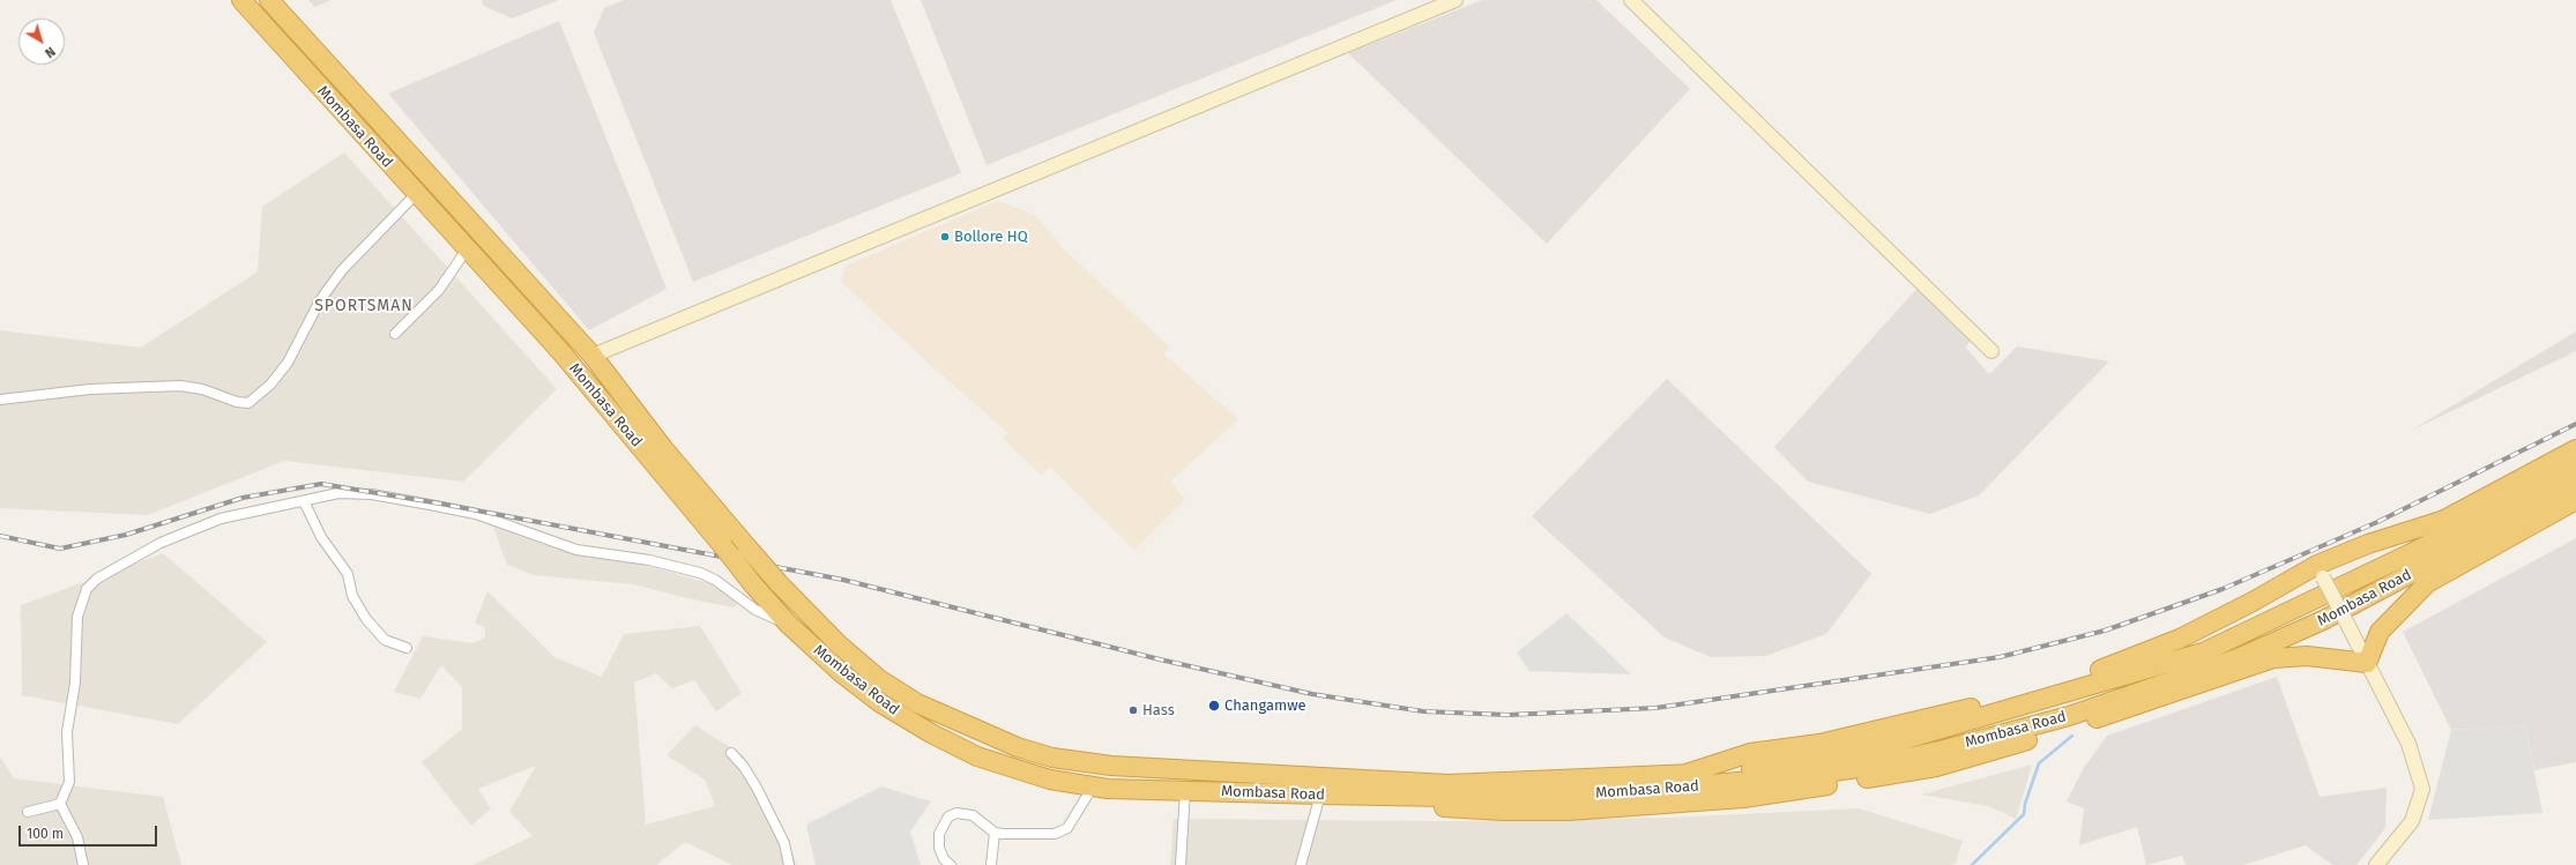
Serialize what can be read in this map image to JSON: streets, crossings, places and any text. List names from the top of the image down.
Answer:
{
  "streets": {
    "highway": ["Mombasa Road"]
  },
  "districts": ["SPORTSMAN"],
  "places": ["Bollore HQ", "Changamwe", "Hass"],
  "scale_bar": "100 m",
  "north": "bottom right"
}
